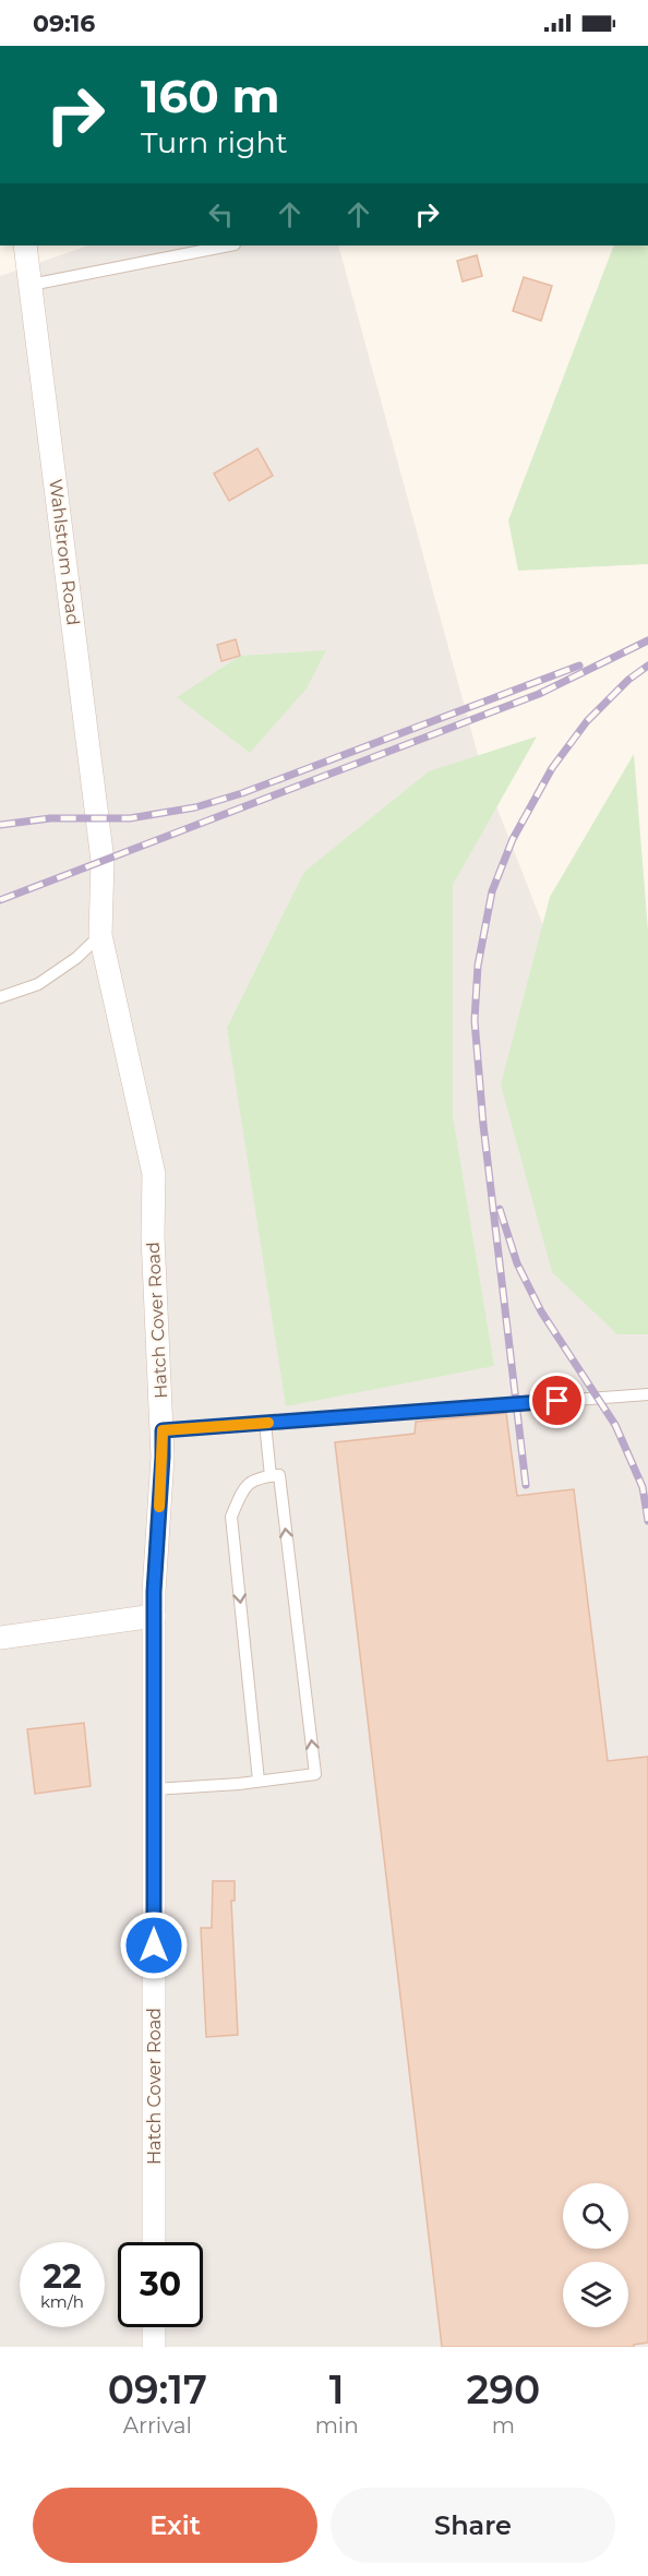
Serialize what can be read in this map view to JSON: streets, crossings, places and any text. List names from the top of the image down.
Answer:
{
  "streets": {
    "street": ["Wahlstrom Road", "Hatch Cover Road"]
  },
  "crossings": [
    ["Wahlstrom Road", "Hatch Cover Road"]
  ],
  "page": {
    "status": "09:16",
    "turn": ["160 m", "Turn right"],
    "speed": "22 km/h",
    "limit": "30",
    "eta": [
      "09:17",
      "Arrival",
      "1",
      "min",
      "290",
      "m"
    ],
    "buttons": ["Exit", "Share"]
  }
}
